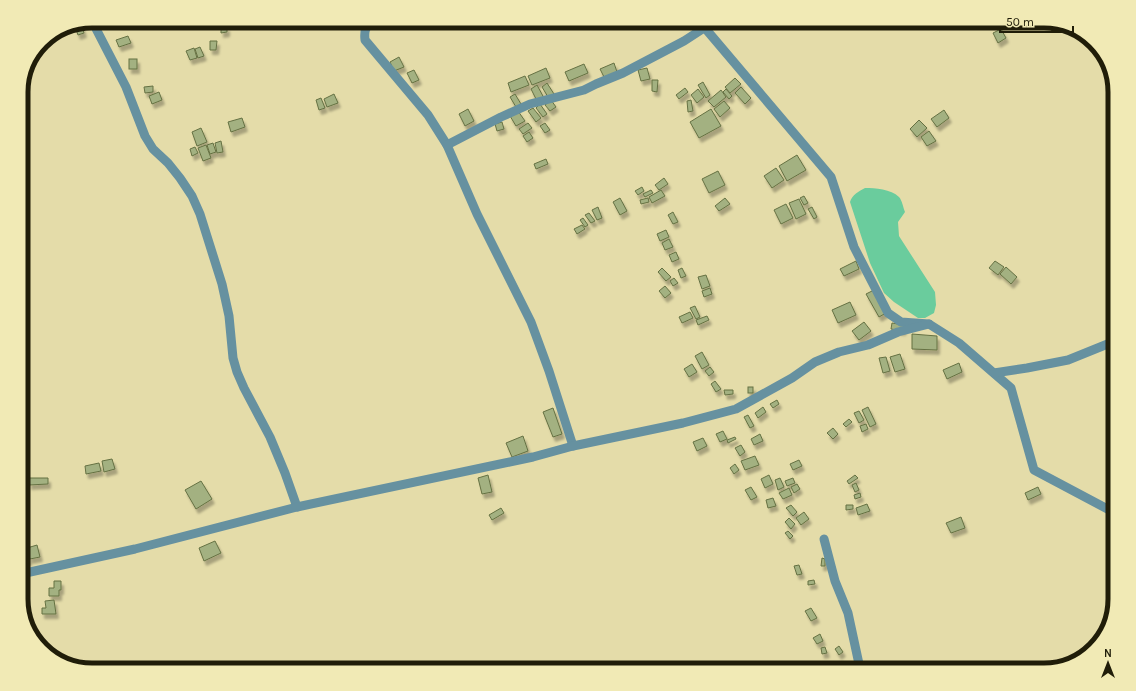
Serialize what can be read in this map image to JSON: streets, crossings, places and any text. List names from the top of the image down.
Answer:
{
  "scale_bar": "50 m",
  "north": "top"
}
